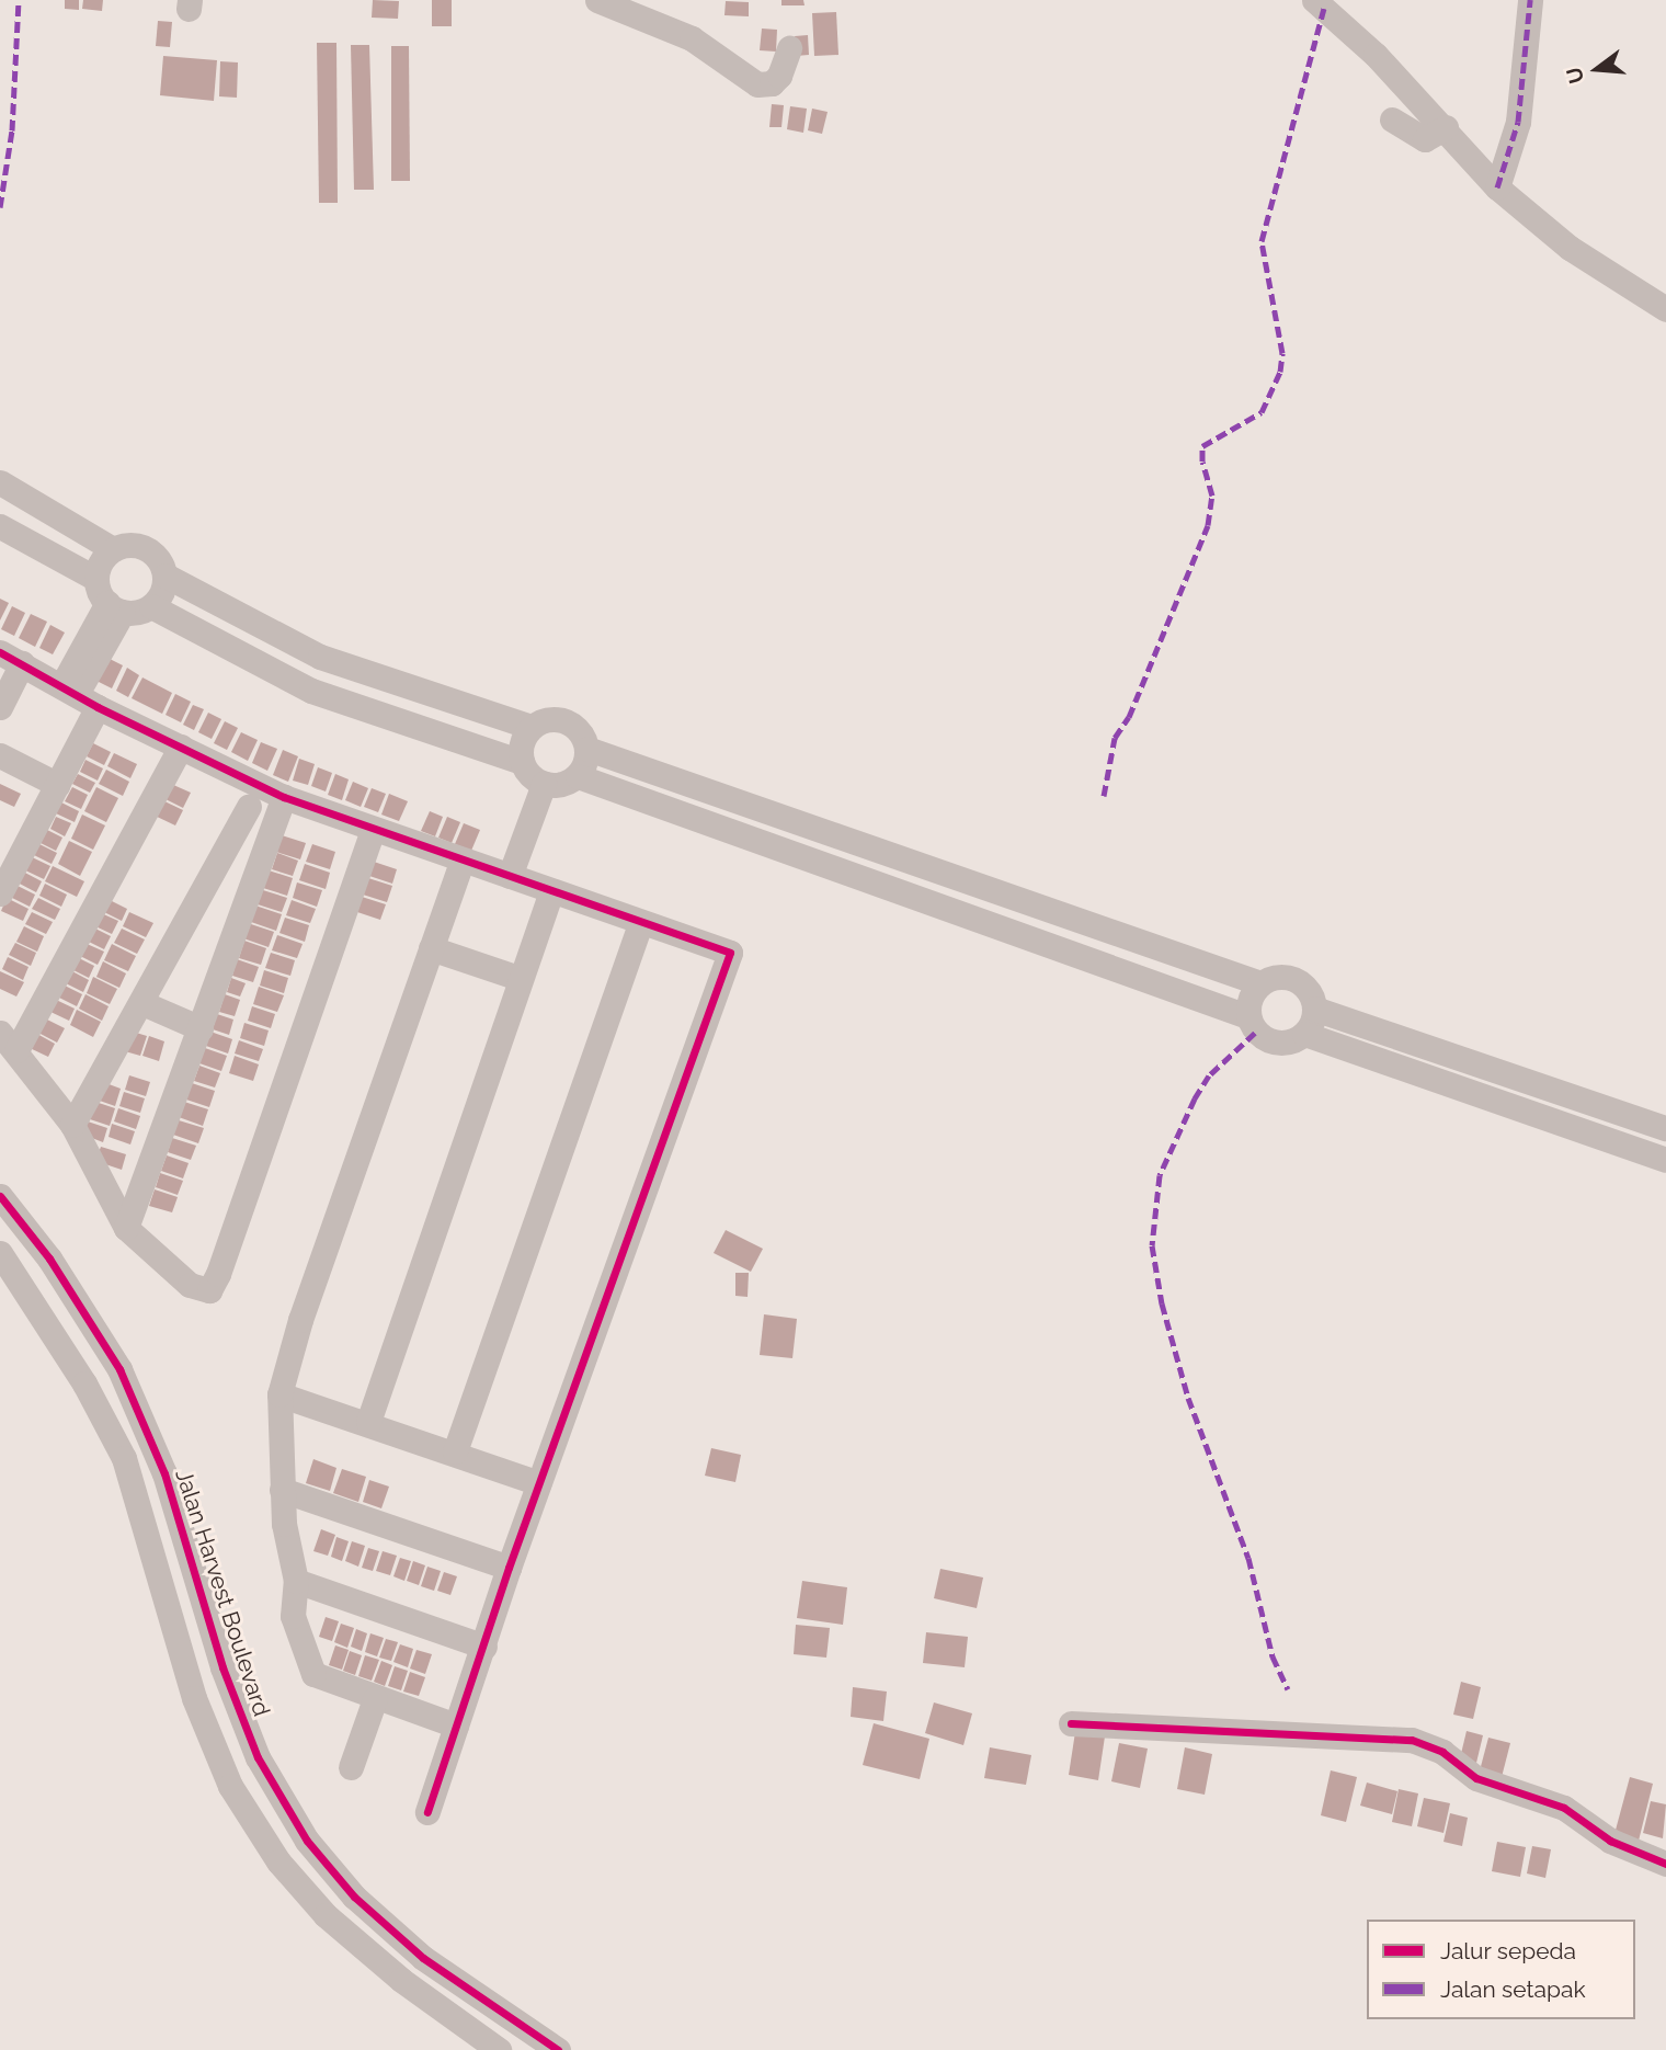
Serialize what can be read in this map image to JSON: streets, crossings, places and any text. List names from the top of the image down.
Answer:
{
  "streets": {
    "street": ["Jalan Harvest Boulevard"]
  },
  "legend": ["Jalur sepeda", "Jalan setapak"],
  "north": "left"
}
